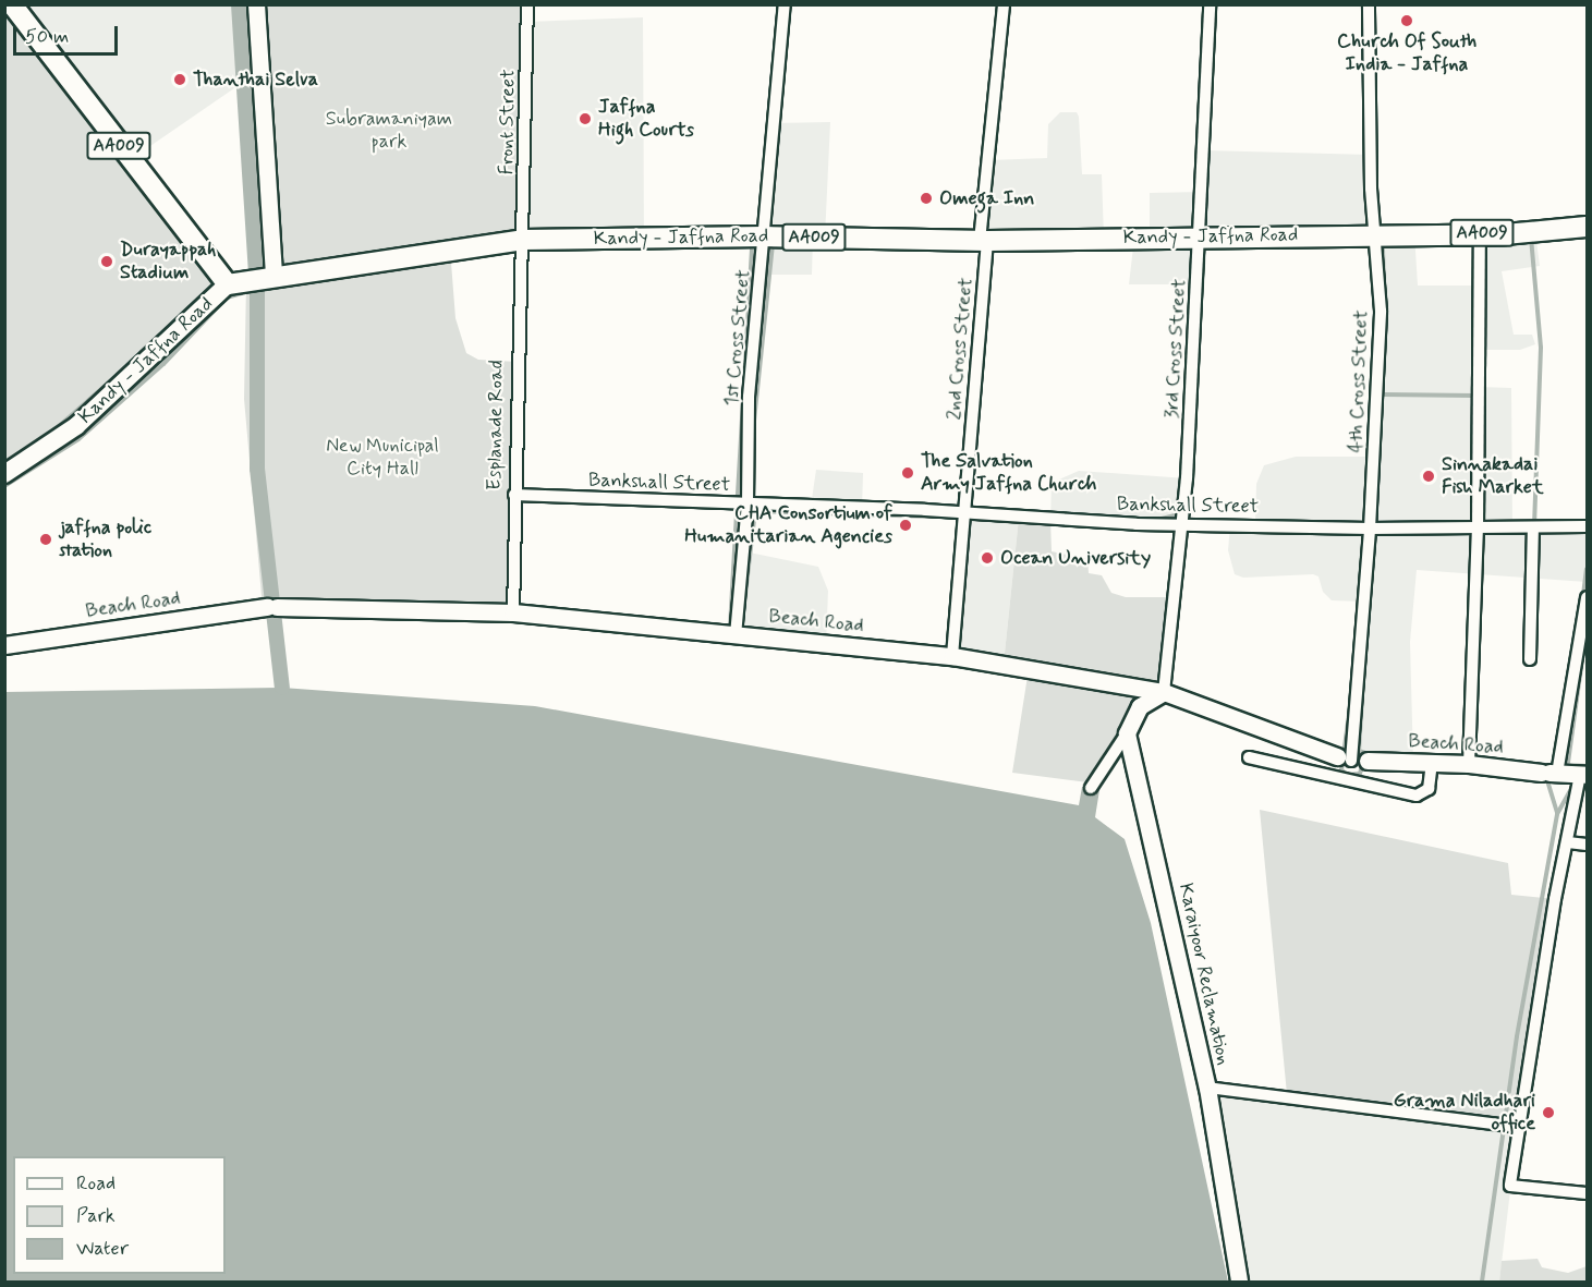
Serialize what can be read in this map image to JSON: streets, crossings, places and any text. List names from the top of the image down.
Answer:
{
  "streets": {
    "highway": ["AA009", "Kandy - Jaffna Road"],
    "main road": ["Beach Road", "Karaiyoor Reclamation"],
    "street": [
      "Front Street",
      "1st Cross Street",
      "2nd Cross Street",
      "3rd Cross Street",
      "4th Cross Street",
      "Esplanade Road",
      "Bankshall Street"
    ]
  },
  "crossings": [
    ["Front Street", "Kandy - Jaffna Road"],
    ["Front Street", "Esplanade Road"],
    ["AA009", "Kandy - Jaffna Road"],
    ["Kandy - Jaffna Road", "1st Cross Street"],
    ["Kandy - Jaffna Road", "2nd Cross Street"],
    ["Kandy - Jaffna Road", "3rd Cross Street"],
    ["Kandy - Jaffna Road", "4th Cross Street"],
    ["Kandy - Jaffna Road", "Esplanade Road"],
    ["1st Cross Street", "Bankshall Street"],
    ["1st Cross Street", "Beach Road"],
    ["2nd Cross Street", "Bankshall Street"],
    ["2nd Cross Street", "Beach Road"],
    ["3rd Cross Street", "Bankshall Street"],
    ["3rd Cross Street", "Beach Road"],
    ["4th Cross Street", "Bankshall Street"],
    ["4th Cross Street", "Beach Road"],
    ["Esplanade Road", "Bankshall Street"],
    ["Esplanade Road", "Beach Road"]
  ],
  "parks": ["Subramaniyam park", "New Municipal City Hall"],
  "places": [
    "Church Of South India - Jaffna",
    "Thanthai Selva",
    "Jaffna High Courts",
    "Omega Inn",
    "Durayappah Stadium",
    "The Salvation Army Jaffna Church",
    "Sinnakadai Fish Market",
    "CHA Consortium of Humanitarian Agencies",
    "jaffna polic station",
    "Ocean University",
    "Grama Niladhari office"
  ],
  "legend": ["Road", "Park", "Water"],
  "scale_bar": "50 m"
}
